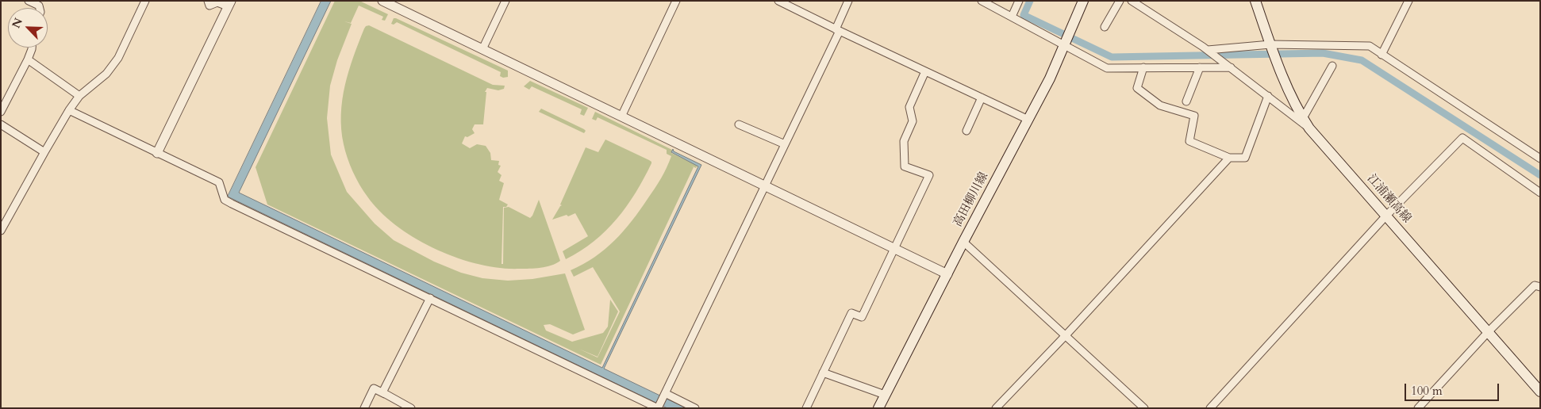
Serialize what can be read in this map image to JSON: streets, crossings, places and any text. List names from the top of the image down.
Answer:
{
  "streets": {
    "main road": ["江浦瀬高線", "高田柳川線"]
  },
  "scale_bar": "100 m",
  "north": "top left"
}
